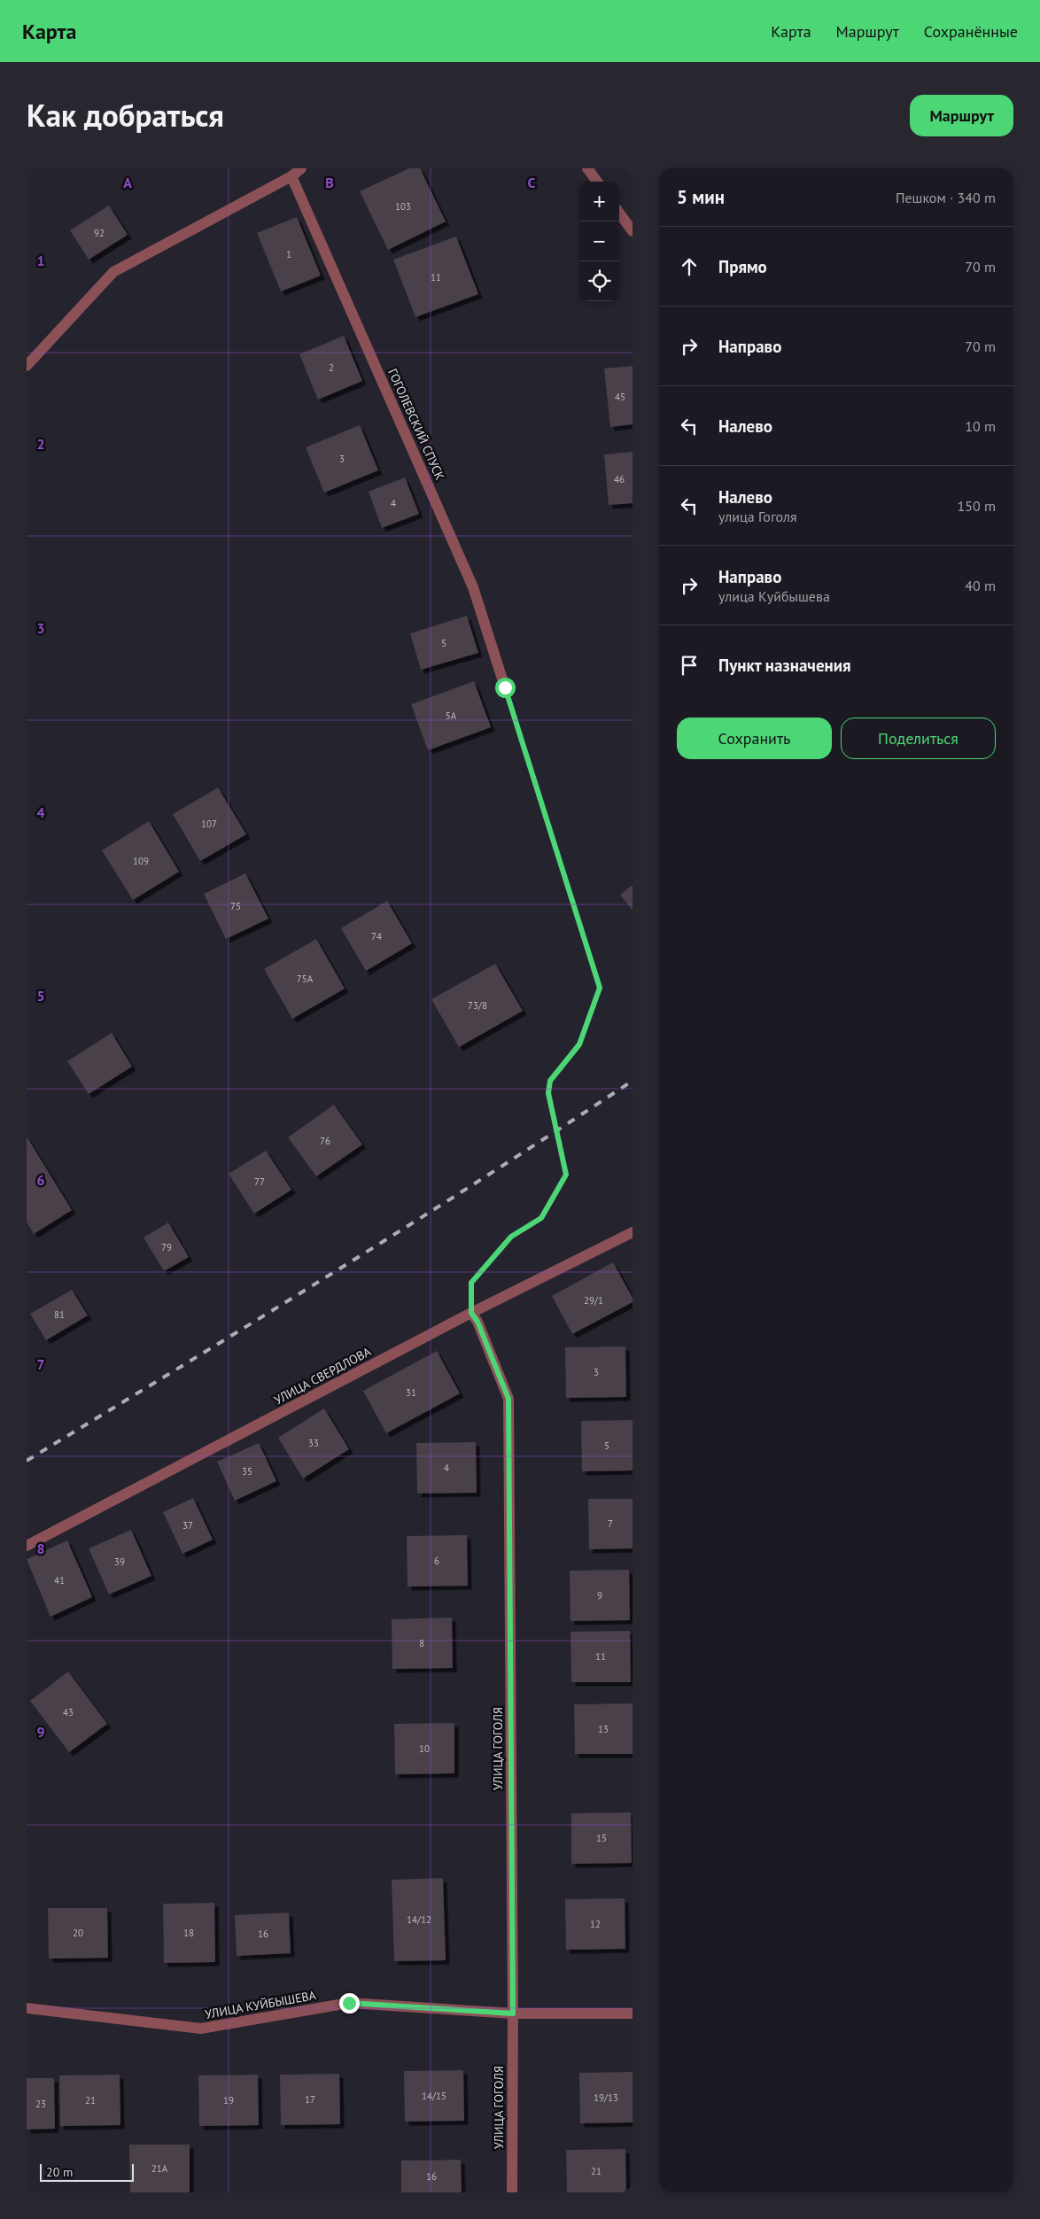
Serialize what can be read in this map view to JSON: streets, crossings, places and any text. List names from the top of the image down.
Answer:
{
  "streets": {
    "street": [
      "ГОГОЛЕВСКИЙ СПУСК",
      "УЛИЦА СВЕРДЛОВА",
      "УЛИЦА ГОГОЛЯ",
      "УЛИЦА КУЙБЫШЕВА"
    ]
  },
  "crossings": [
    ["УЛИЦА СВЕРДЛОВА", "УЛИЦА ГОГОЛЯ"],
    ["УЛИЦА ГОГОЛЯ", "УЛИЦА КУЙБЫШЕВА"]
  ],
  "house_numbers": [
    "103",
    "92",
    "1",
    "11",
    "2",
    "45",
    "3",
    "46",
    "4",
    "5",
    "5А",
    "107",
    "109",
    "75",
    "74",
    "75А",
    "73/8",
    "76",
    "77",
    "79",
    "29/1",
    "81",
    "3",
    "31",
    "33",
    "5",
    "4",
    "35",
    "7",
    "37",
    "6",
    "39",
    "41",
    "9",
    "8",
    "11",
    "43",
    "13",
    "10",
    "15",
    "14/12",
    "12",
    "20",
    "18",
    "16",
    "14/15",
    "19/13",
    "17",
    "21",
    "19",
    "23",
    "21А",
    "21",
    "16"
  ],
  "scale_bar": "20 m",
  "page": {
    "header": "Карта",
    "nav": ["Карта", "Маршрут", "Сохранённые"],
    "title": "Как добраться",
    "buttons": [
      "Маршрут",
      ["Сохранить", "Поделиться"]
    ],
    "heading": ["5 мин", "Пешком · 340 m"],
    "map_buttons": ["+", "−"],
    "list": [
      ["Прямо", "70 m"],
      ["Направо", "70 m"],
      ["Налево", "10 m"],
      ["Налево", "улица Гоголя", "150 m"],
      ["Направо", "улица Куйбышева", "40 m"],
      "Пункт назначения"
    ],
    "scale": "20 m"
  },
  "grid": {
    "columns": ["A", "B", "C"],
    "rows": [
      "1",
      "2",
      "3",
      "4",
      "5",
      "6",
      "7",
      "8",
      "9"
    ]
  }
}
